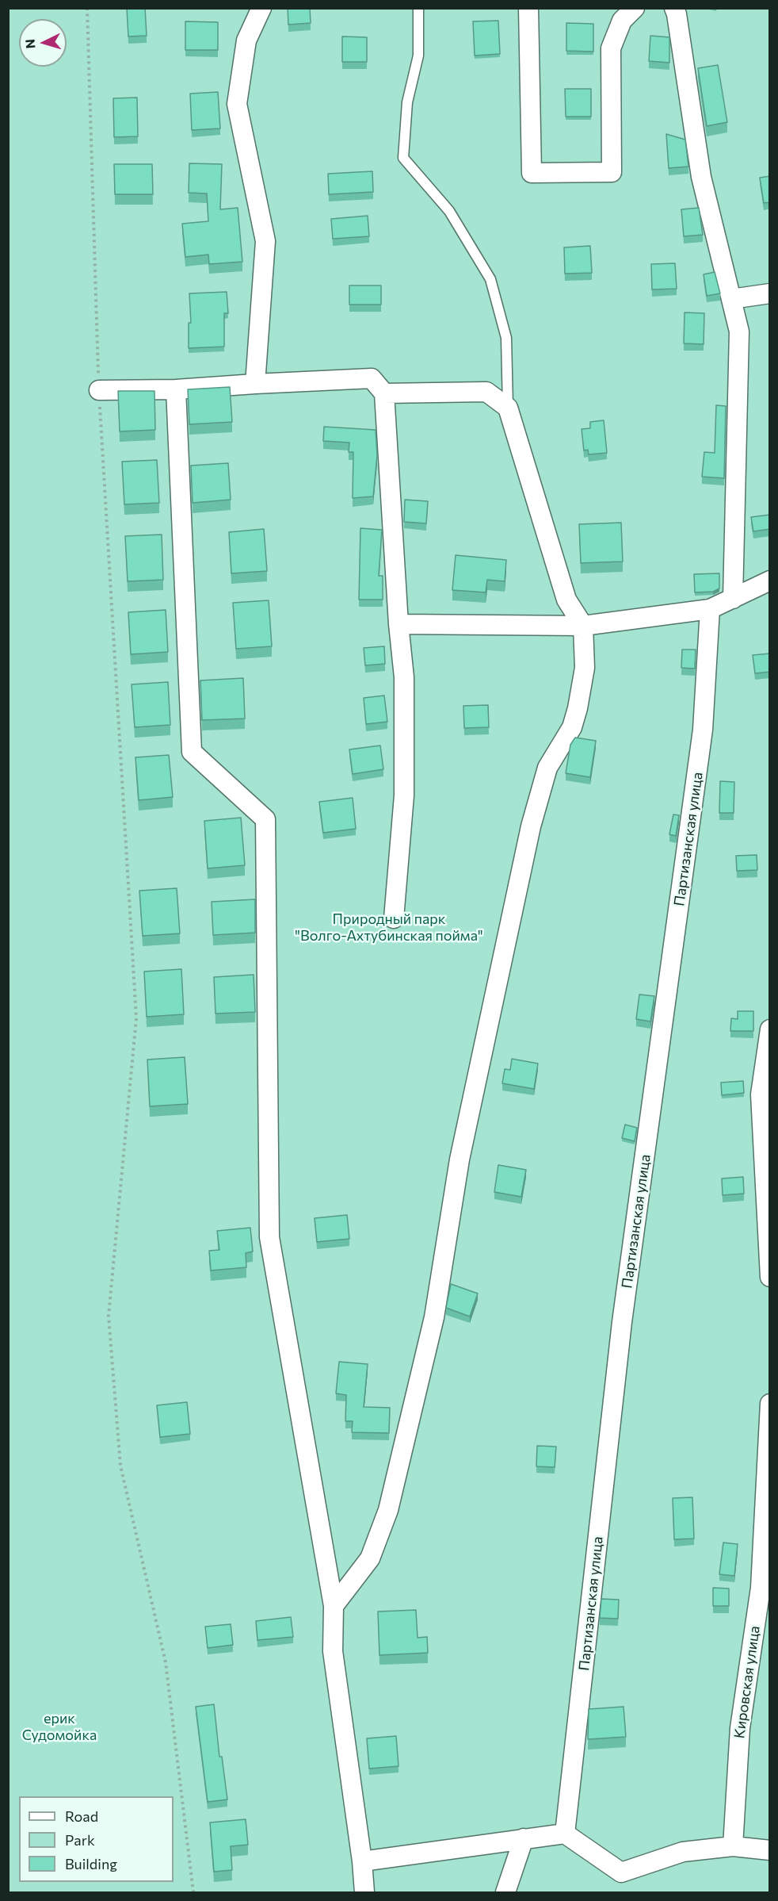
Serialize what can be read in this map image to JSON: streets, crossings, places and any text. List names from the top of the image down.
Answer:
{
  "streets": {
    "street": ["Партизанская улица", "Кировская улица"]
  },
  "parks": ["Природный парк \"Волго-Ахтубинская пойма\"", "ерик Судомойка"],
  "legend": ["Road", "Park", "Building"],
  "north": "left"
}
